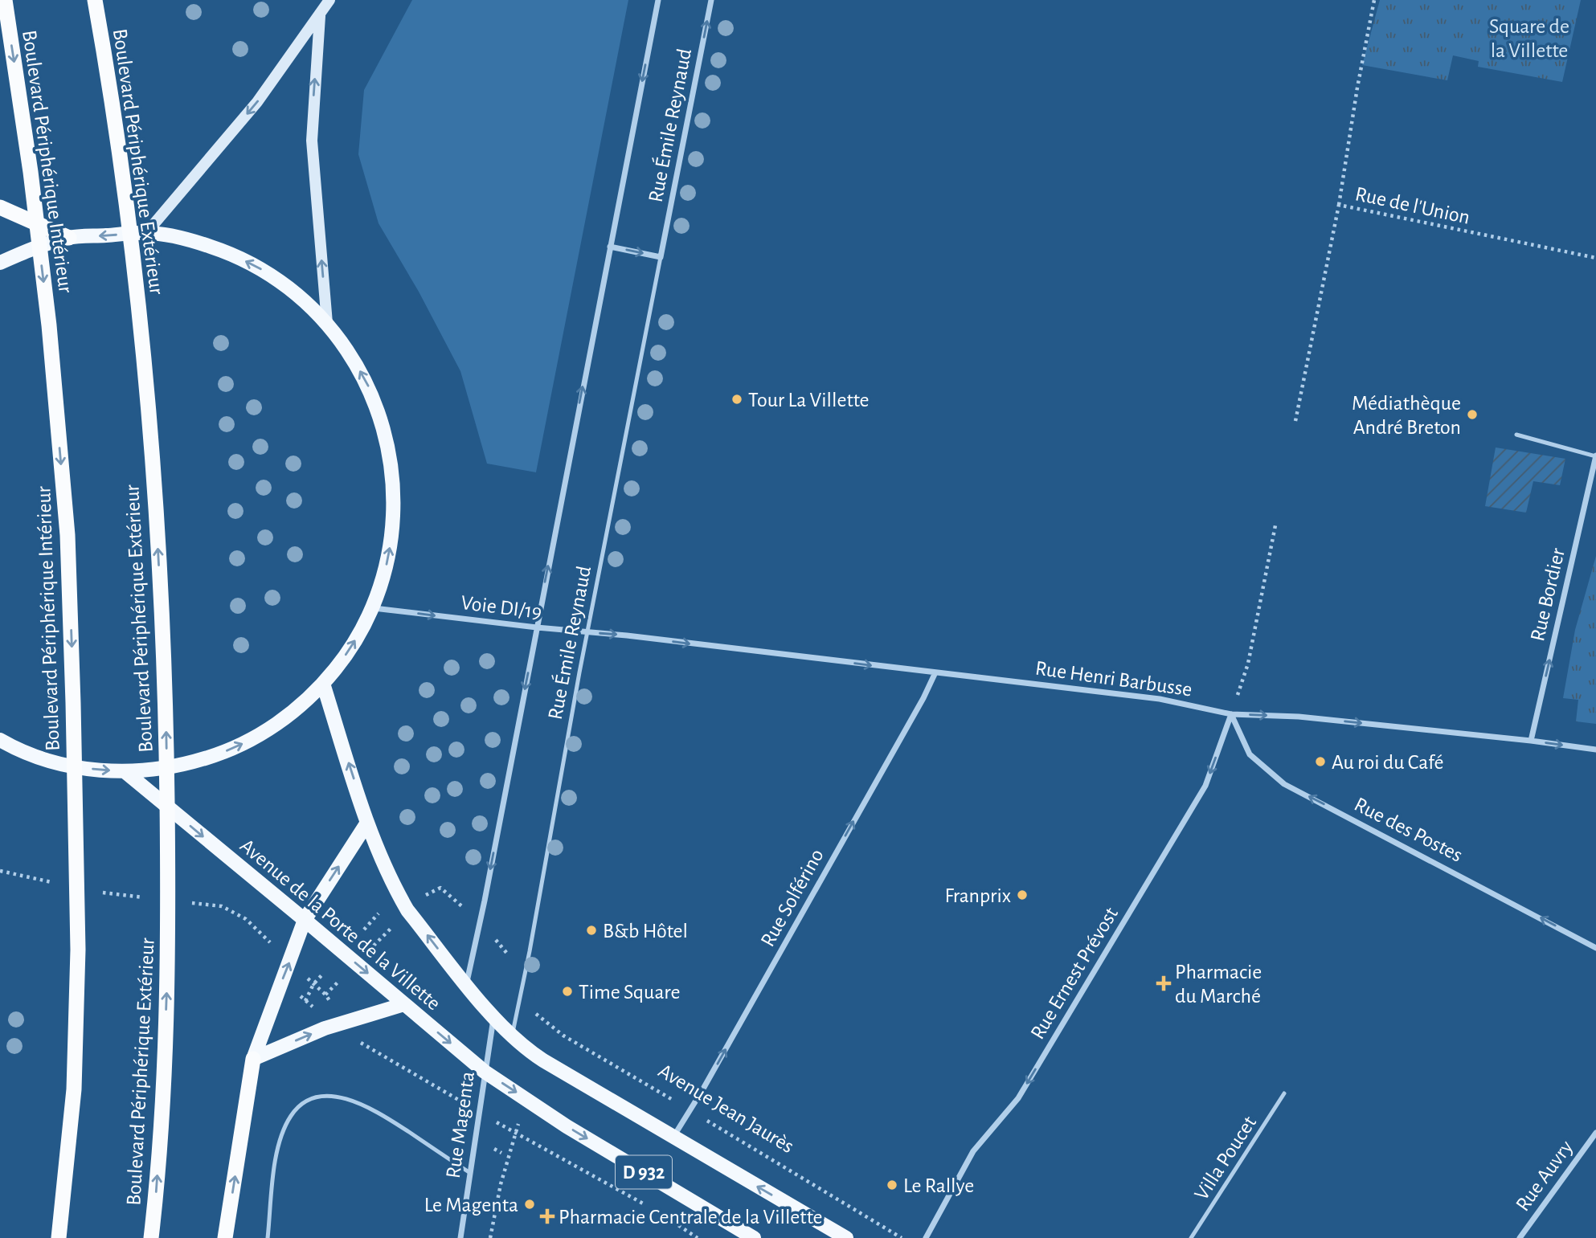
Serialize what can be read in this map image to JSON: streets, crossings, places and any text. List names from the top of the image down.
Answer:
{
  "streets": {
    "highway": ["Boulevard Périphérique Intérieur", "Boulevard Périphérique Extérieur"],
    "main road": ["Avenue de la Porte de la Villette", "D 932"],
    "street": [
      "Rue Émile Reynaud",
      "Rue Bordier",
      "Voie DI/19",
      "Rue Henri Barbusse",
      "Rue des Postes",
      "Rue Solférino",
      "Rue Ernest Prévost",
      "Rue Magenta",
      "Rue Auvry"
    ],
    "lane": ["Villa Poucet"],
    "path": ["Rue de l'Union", "Avenue Jean Jaurès"]
  },
  "crossings": [
    ["Rue Émile Reynaud", "Voie DI/19"],
    ["Rue Émile Reynaud", "Avenue de la Porte de la Villette"],
    ["Rue Bordier", "Rue Henri Barbusse"],
    ["Voie DI/19", "Rue Henri Barbusse"],
    ["Rue Henri Barbusse", "Rue des Postes"],
    ["Rue Henri Barbusse", "Rue Solférino"],
    ["Rue Henri Barbusse", "Rue Ernest Prévost"],
    ["Rue des Postes", "Rue Ernest Prévost"],
    ["Rue Solférino", "Avenue de la Porte de la Villette"],
    ["Rue Solférino", "Avenue Jean Jaurès"],
    ["Rue Solférino", "D 932"],
    ["Avenue de la Porte de la Villette", "Rue Magenta"],
    ["Avenue de la Porte de la Villette", "D 932"]
  ],
  "one_way": [
    "Boulevard Périphérique Intérieur",
    "Boulevard Périphérique Extérieur",
    "Rue Bordier",
    "Voie DI/19",
    "Rue Henri Barbusse",
    "Rue des Postes",
    "Rue Solférino",
    "Rue Ernest Prévost"
  ],
  "parks": ["Square de la Villette"],
  "places": {
    "other": [
      "Tour La Villette",
      "Médiathèque André Breton",
      "Au roi du Café",
      "Franprix",
      "B&b Hôtel",
      "Time Square",
      "Le Rallye",
      "Le Magenta"
    ],
    "health": ["Pharmacie du Marché", "Pharmacie Centrale de la Villette"]
  }
}
